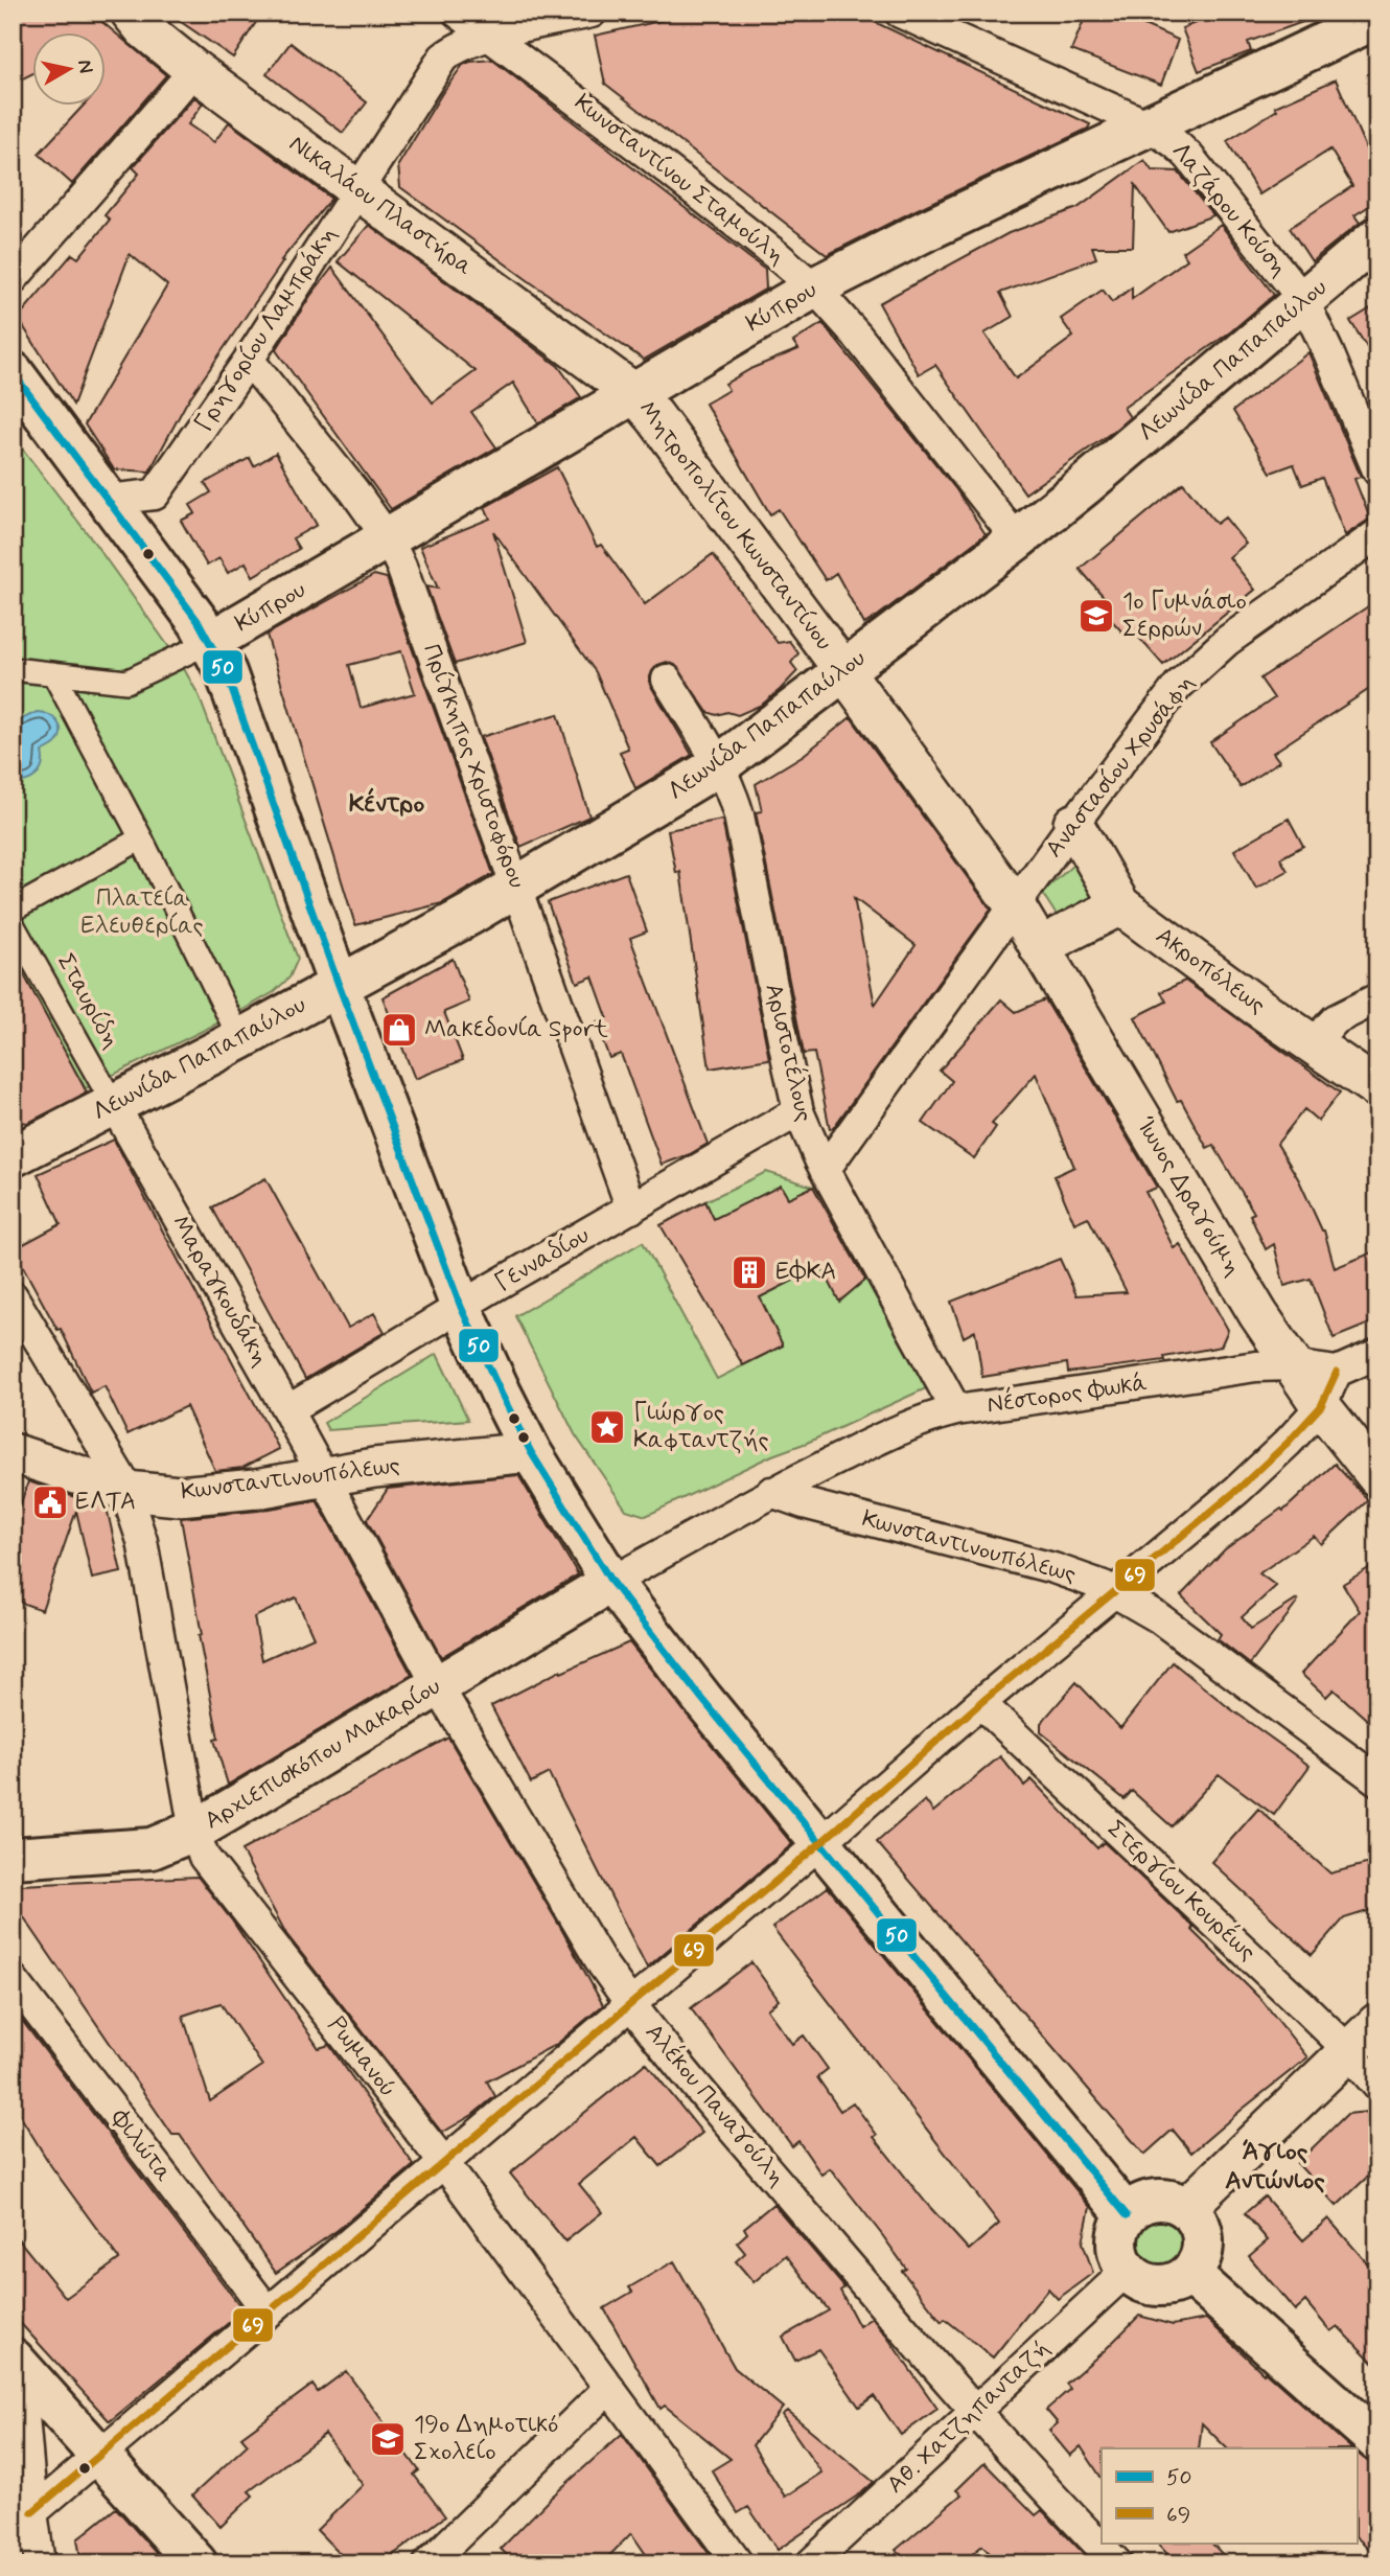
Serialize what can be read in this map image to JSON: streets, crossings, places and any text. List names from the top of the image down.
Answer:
{
  "streets": {
    "main road": ["Κύπρου", "Λεωνίδα Παπαπαύλου", "Αρχιεπισκόπου Μακαρίου"],
    "street": [
      "Κωνσταντίνου Σταμούλη",
      "Νικαλάου Πλαστήρα",
      "Λαζάρου Κούση",
      "Γρηγορίου Λαμπράκη",
      "Μητροπολίτου Κωνσταντίνου",
      "Πρίγκηπος Χριστοφόρου",
      "Αναστασίου Χρυσάφη",
      "Ακροπόλεως",
      "Σταυρίδη",
      "Αριστοτέλους",
      "Ίωνος Δραγούμη",
      "Γενναδίου",
      "Μαραγκουδάκη",
      "Νέστορος Φωκά",
      "Κωνσταντινουπόλεως",
      "Στεργίου Κουρέως",
      "Ρωμανού",
      "Αλέκου Παναγούλη",
      "Φιλώτα",
      "Αθ. Χατζηπανταζή"
    ]
  },
  "crossings": [
    ["Κωνσταντίνου Σταμούλη", "Κύπρου"],
    ["Κωνσταντίνου Σταμούλη", "Γρηγορίου Λαμπράκη"],
    ["Κωνσταντίνου Σταμούλη", "Λεωνίδα Παπαπαύλου"],
    ["Νικαλάου Πλαστήρα", "Κύπρου"],
    ["Νικαλάου Πλαστήρα", "Γρηγορίου Λαμπράκη"],
    ["Νικαλάου Πλαστήρα", "Μητροπολίτου Κωνσταντίνου"],
    ["Λαζάρου Κούση", "Κύπρου"],
    ["Λαζάρου Κούση", "Λεωνίδα Παπαπαύλου"],
    ["Κύπρου", "Μητροπολίτου Κωνσταντίνου"],
    ["Κύπρου", "Πρίγκηπος Χριστοφόρου"],
    ["Γρηγορίου Λαμπράκη", "Πρίγκηπος Χριστοφόρου"],
    ["Λεωνίδα Παπαπαύλου", "Μητροπολίτου Κωνσταντίνου"],
    ["Λεωνίδα Παπαπαύλου", "Πρίγκηπος Χριστοφόρου"],
    ["Λεωνίδα Παπαπαύλου", "Σταυρίδη"],
    ["Λεωνίδα Παπαπαύλου", "Αριστοτέλους"],
    ["Λεωνίδα Παπαπαύλου", "Μαραγκουδάκη"],
    ["Μητροπολίτου Κωνσταντίνου", "Αναστασίου Χρυσάφη"],
    ["Μητροπολίτου Κωνσταντίνου", "Ίωνος Δραγούμη"],
    ["Πρίγκηπος Χριστοφόρου", "Γενναδίου"],
    ["Αναστασίου Χρυσάφη", "Ίωνος Δραγούμη"],
    ["Σταυρίδη", "Μαραγκουδάκη"],
    ["Αριστοτέλους", "Γενναδίου"],
    ["Αριστοτέλους", "Νέστορος Φωκά"],
    ["Ίωνος Δραγούμη", "Νέστορος Φωκά"],
    ["Γενναδίου", "Μαραγκουδάκη"],
    ["Μαραγκουδάκη", "Κωνσταντινουπόλεως"],
    ["Μαραγκουδάκη", "Αλέκου Παναγούλη"],
    ["Νέστορος Φωκά", "Κωνσταντινουπόλεως"],
    ["Κωνσταντινουπόλεως", "Ρωμανού"],
    ["Κωνσταντινουπόλεως", "Αλέκου Παναγούλη"],
    ["Αρχιεπισκόπου Μακαρίου", "Ρωμανού"],
    ["Αρχιεπισκόπου Μακαρίου", "Αλέκου Παναγούλη"],
    ["Αλέκου Παναγούλη", "Αθ. Χατζηπανταζή"]
  ],
  "districts": ["Κέντρο", "Άγιος Αντώνιος"],
  "parks": ["Πλατεία Ελευθερίας"],
  "places": {
    "school or university": ["1ο Γυμνάσιο Σερρών", "19ο Δημοτικό Σχολείο"],
    "shop": ["Μακεδονία Sport"],
    "building": ["ΕΦΚΑ"],
    "place": ["Γιώργος Καφταντζής"],
    "public building": ["ΕΛΤΑ"]
  },
  "lines": ["transit line 50", "transit line 69"],
  "legend": ["50", "69"],
  "north": "right"
}
